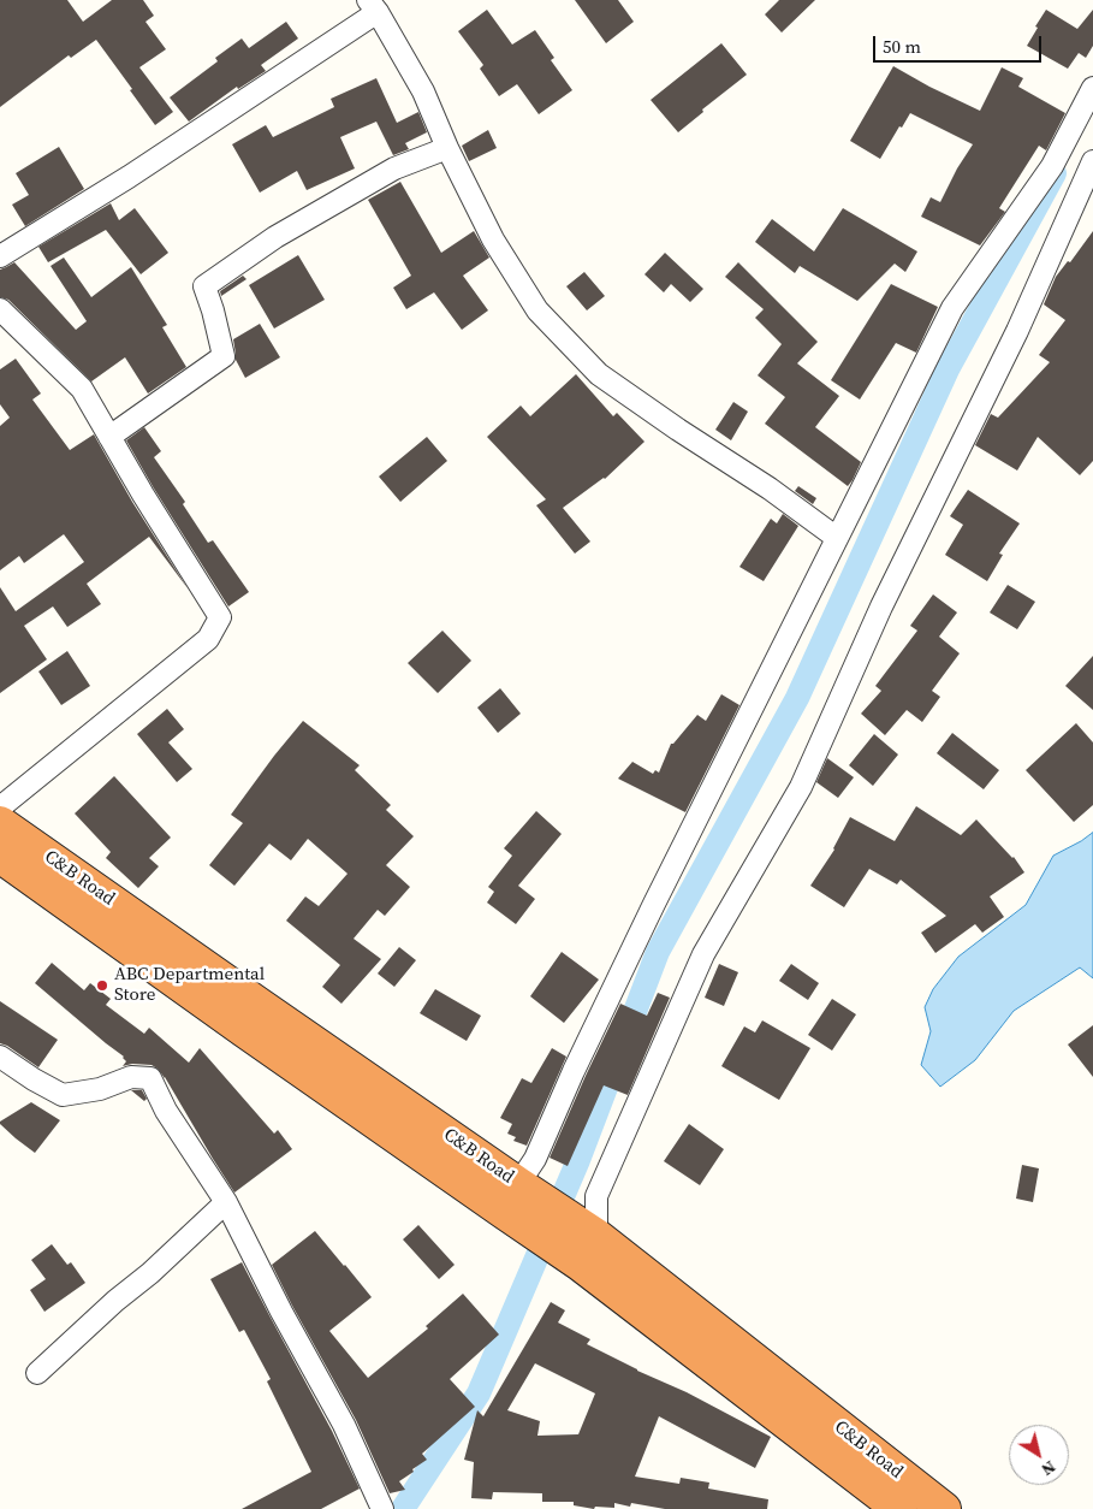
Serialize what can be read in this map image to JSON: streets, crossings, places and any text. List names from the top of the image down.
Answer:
{
  "streets": {
    "highway": ["C&B Road"]
  },
  "places": ["ABC Departmental Store"],
  "scale_bar": "50 m",
  "north": "bottom right"
}
